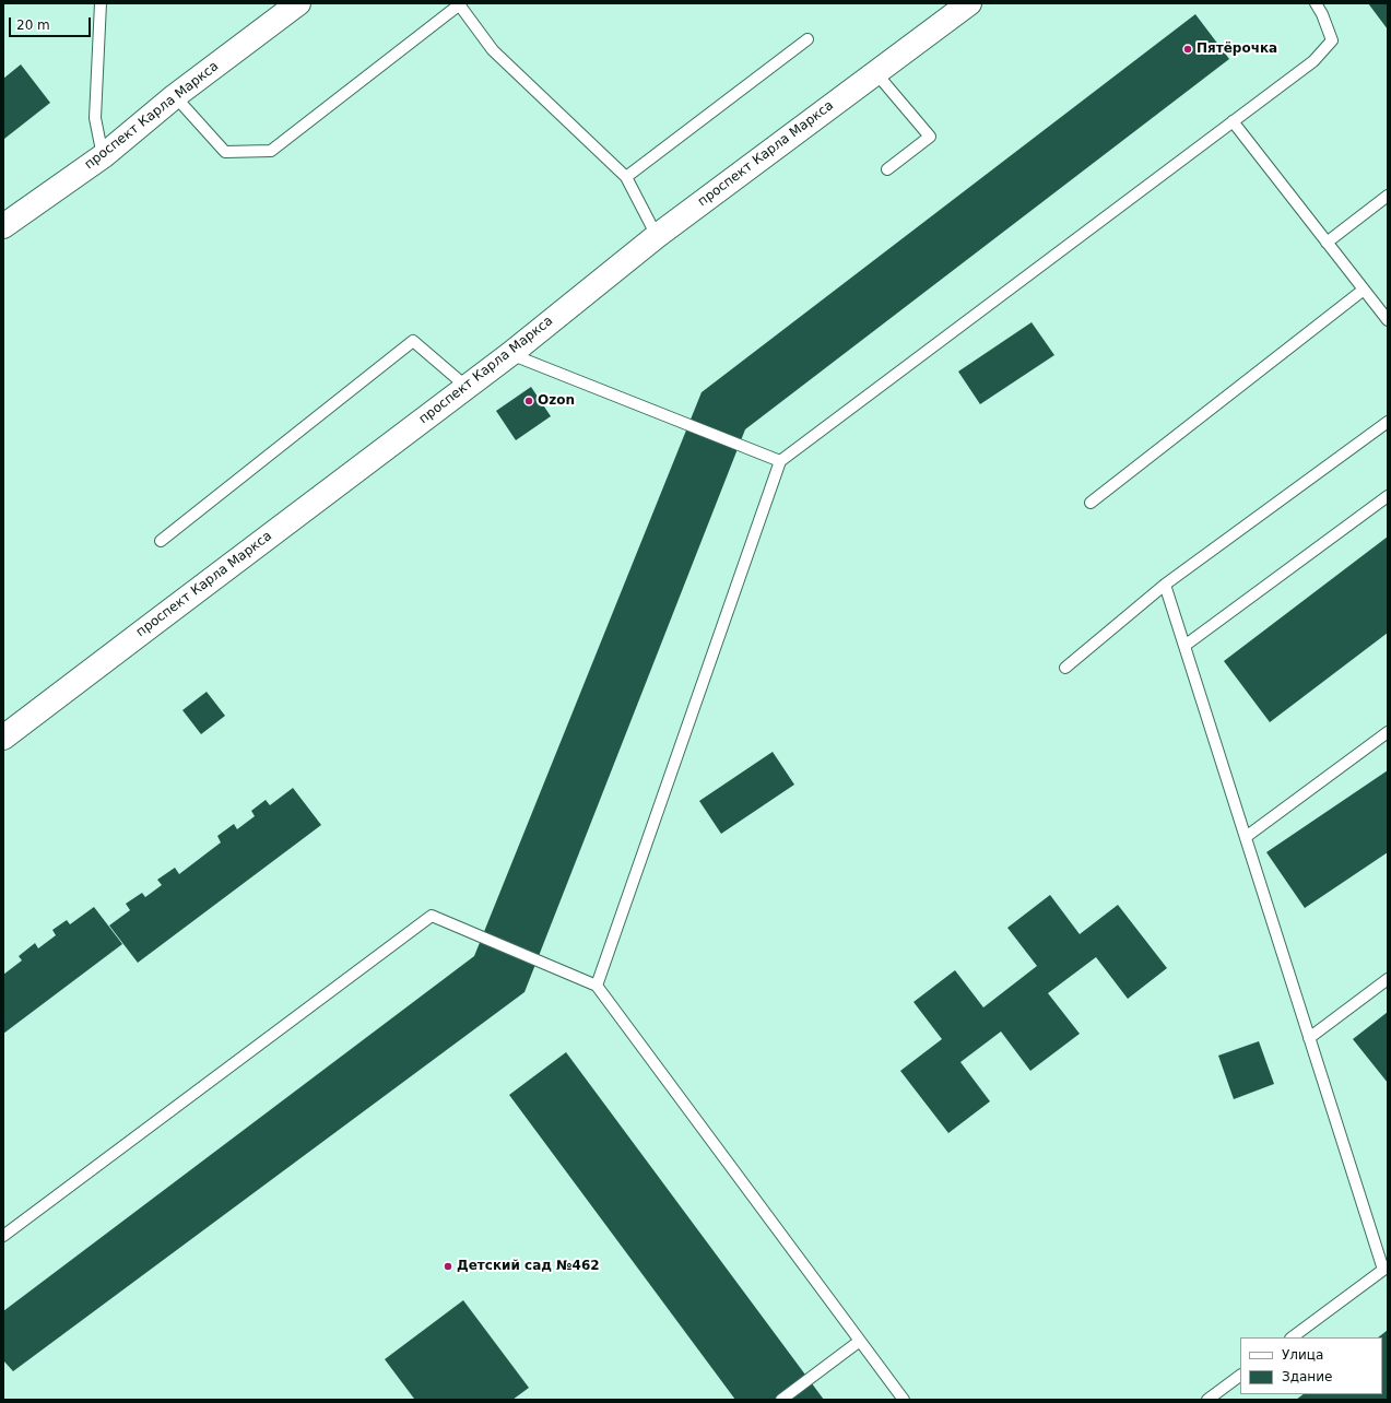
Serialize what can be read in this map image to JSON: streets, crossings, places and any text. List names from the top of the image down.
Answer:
{
  "streets": {
    "main road": ["проспект Карла Маркса"]
  },
  "places": ["Пятёрочка", "Ozon", "Детский сад №462"],
  "legend": ["Улица", "Здание"],
  "scale_bar": "20 m"
}
